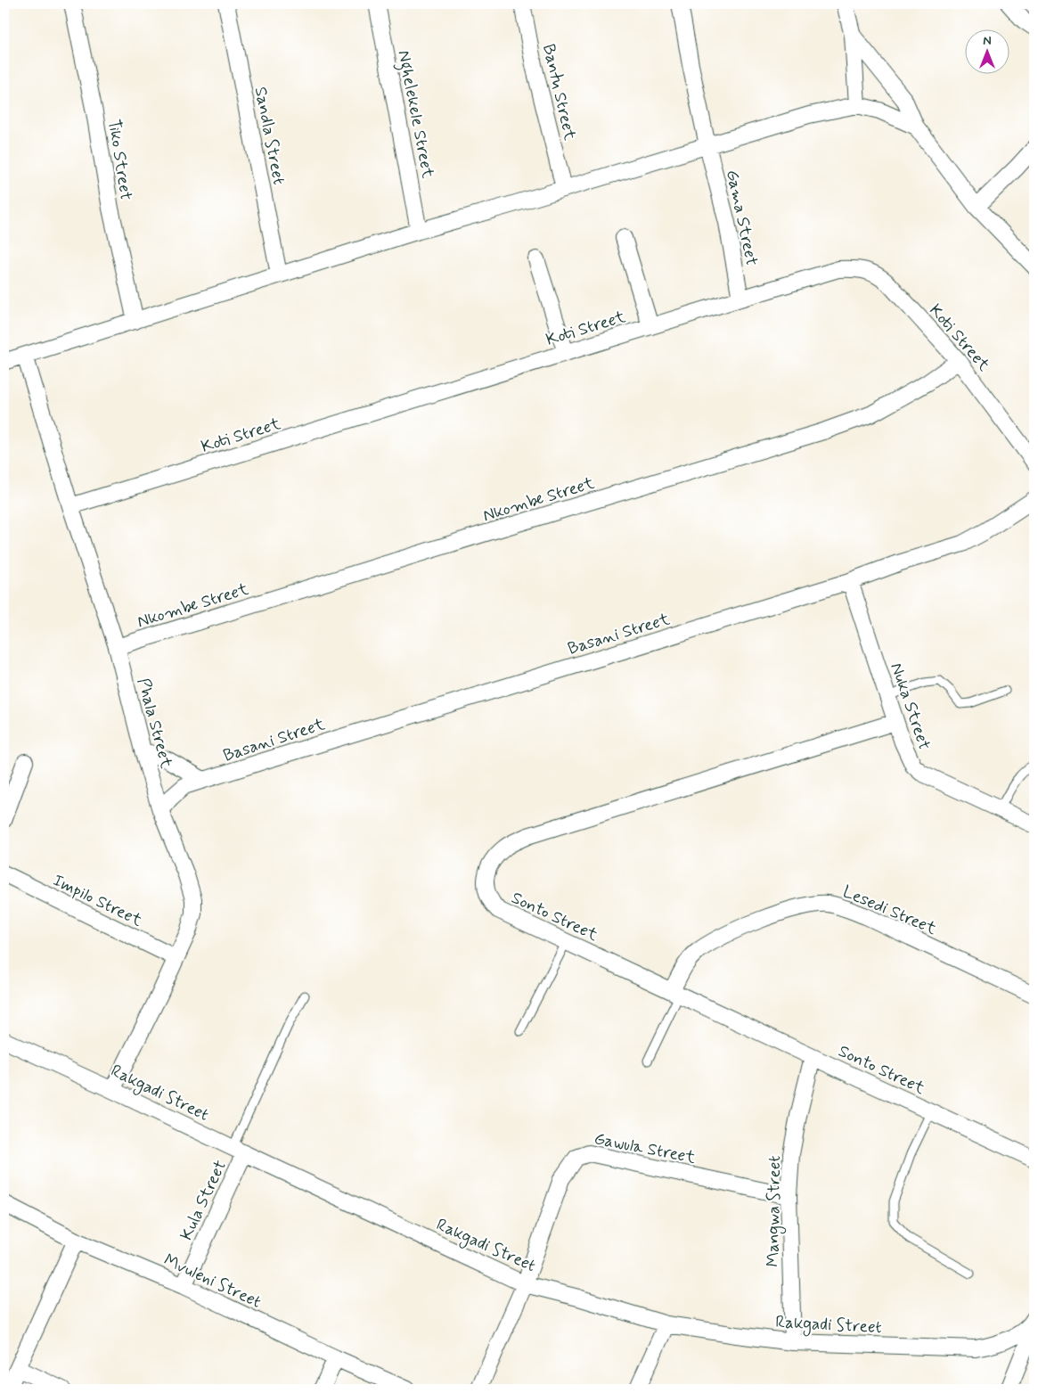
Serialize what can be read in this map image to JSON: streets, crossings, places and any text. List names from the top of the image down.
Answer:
{
  "streets": {
    "street": [
      "Bantu Street",
      "Nghelekele Street",
      "Sandla Street",
      "Tiko Street",
      "Gama Street",
      "Koti Street",
      "Nkombe Street",
      "Basani Street",
      "Nuka Street",
      "Phala Street",
      "Impilo Street",
      "Lesedi Street",
      "Sonto Street",
      "Rakgadi Street",
      "Gawula Street",
      "Kula Street",
      "Mangwa Street",
      "Mvuleni Street"
    ]
  },
  "crossings": [
    ["Gama Street", "Koti Street"],
    ["Koti Street", "Nkombe Street"],
    ["Koti Street", "Phala Street"],
    ["Nkombe Street", "Phala Street"],
    ["Basani Street", "Nuka Street"],
    ["Basani Street", "Phala Street"],
    ["Nuka Street", "Sonto Street"],
    ["Phala Street", "Impilo Street"],
    ["Phala Street", "Rakgadi Street"],
    ["Lesedi Street", "Sonto Street"],
    ["Sonto Street", "Mangwa Street"],
    ["Rakgadi Street", "Gawula Street"],
    ["Rakgadi Street", "Kula Street"],
    ["Rakgadi Street", "Mangwa Street"],
    ["Gawula Street", "Mangwa Street"],
    ["Kula Street", "Mvuleni Street"]
  ],
  "north": "top"
}
